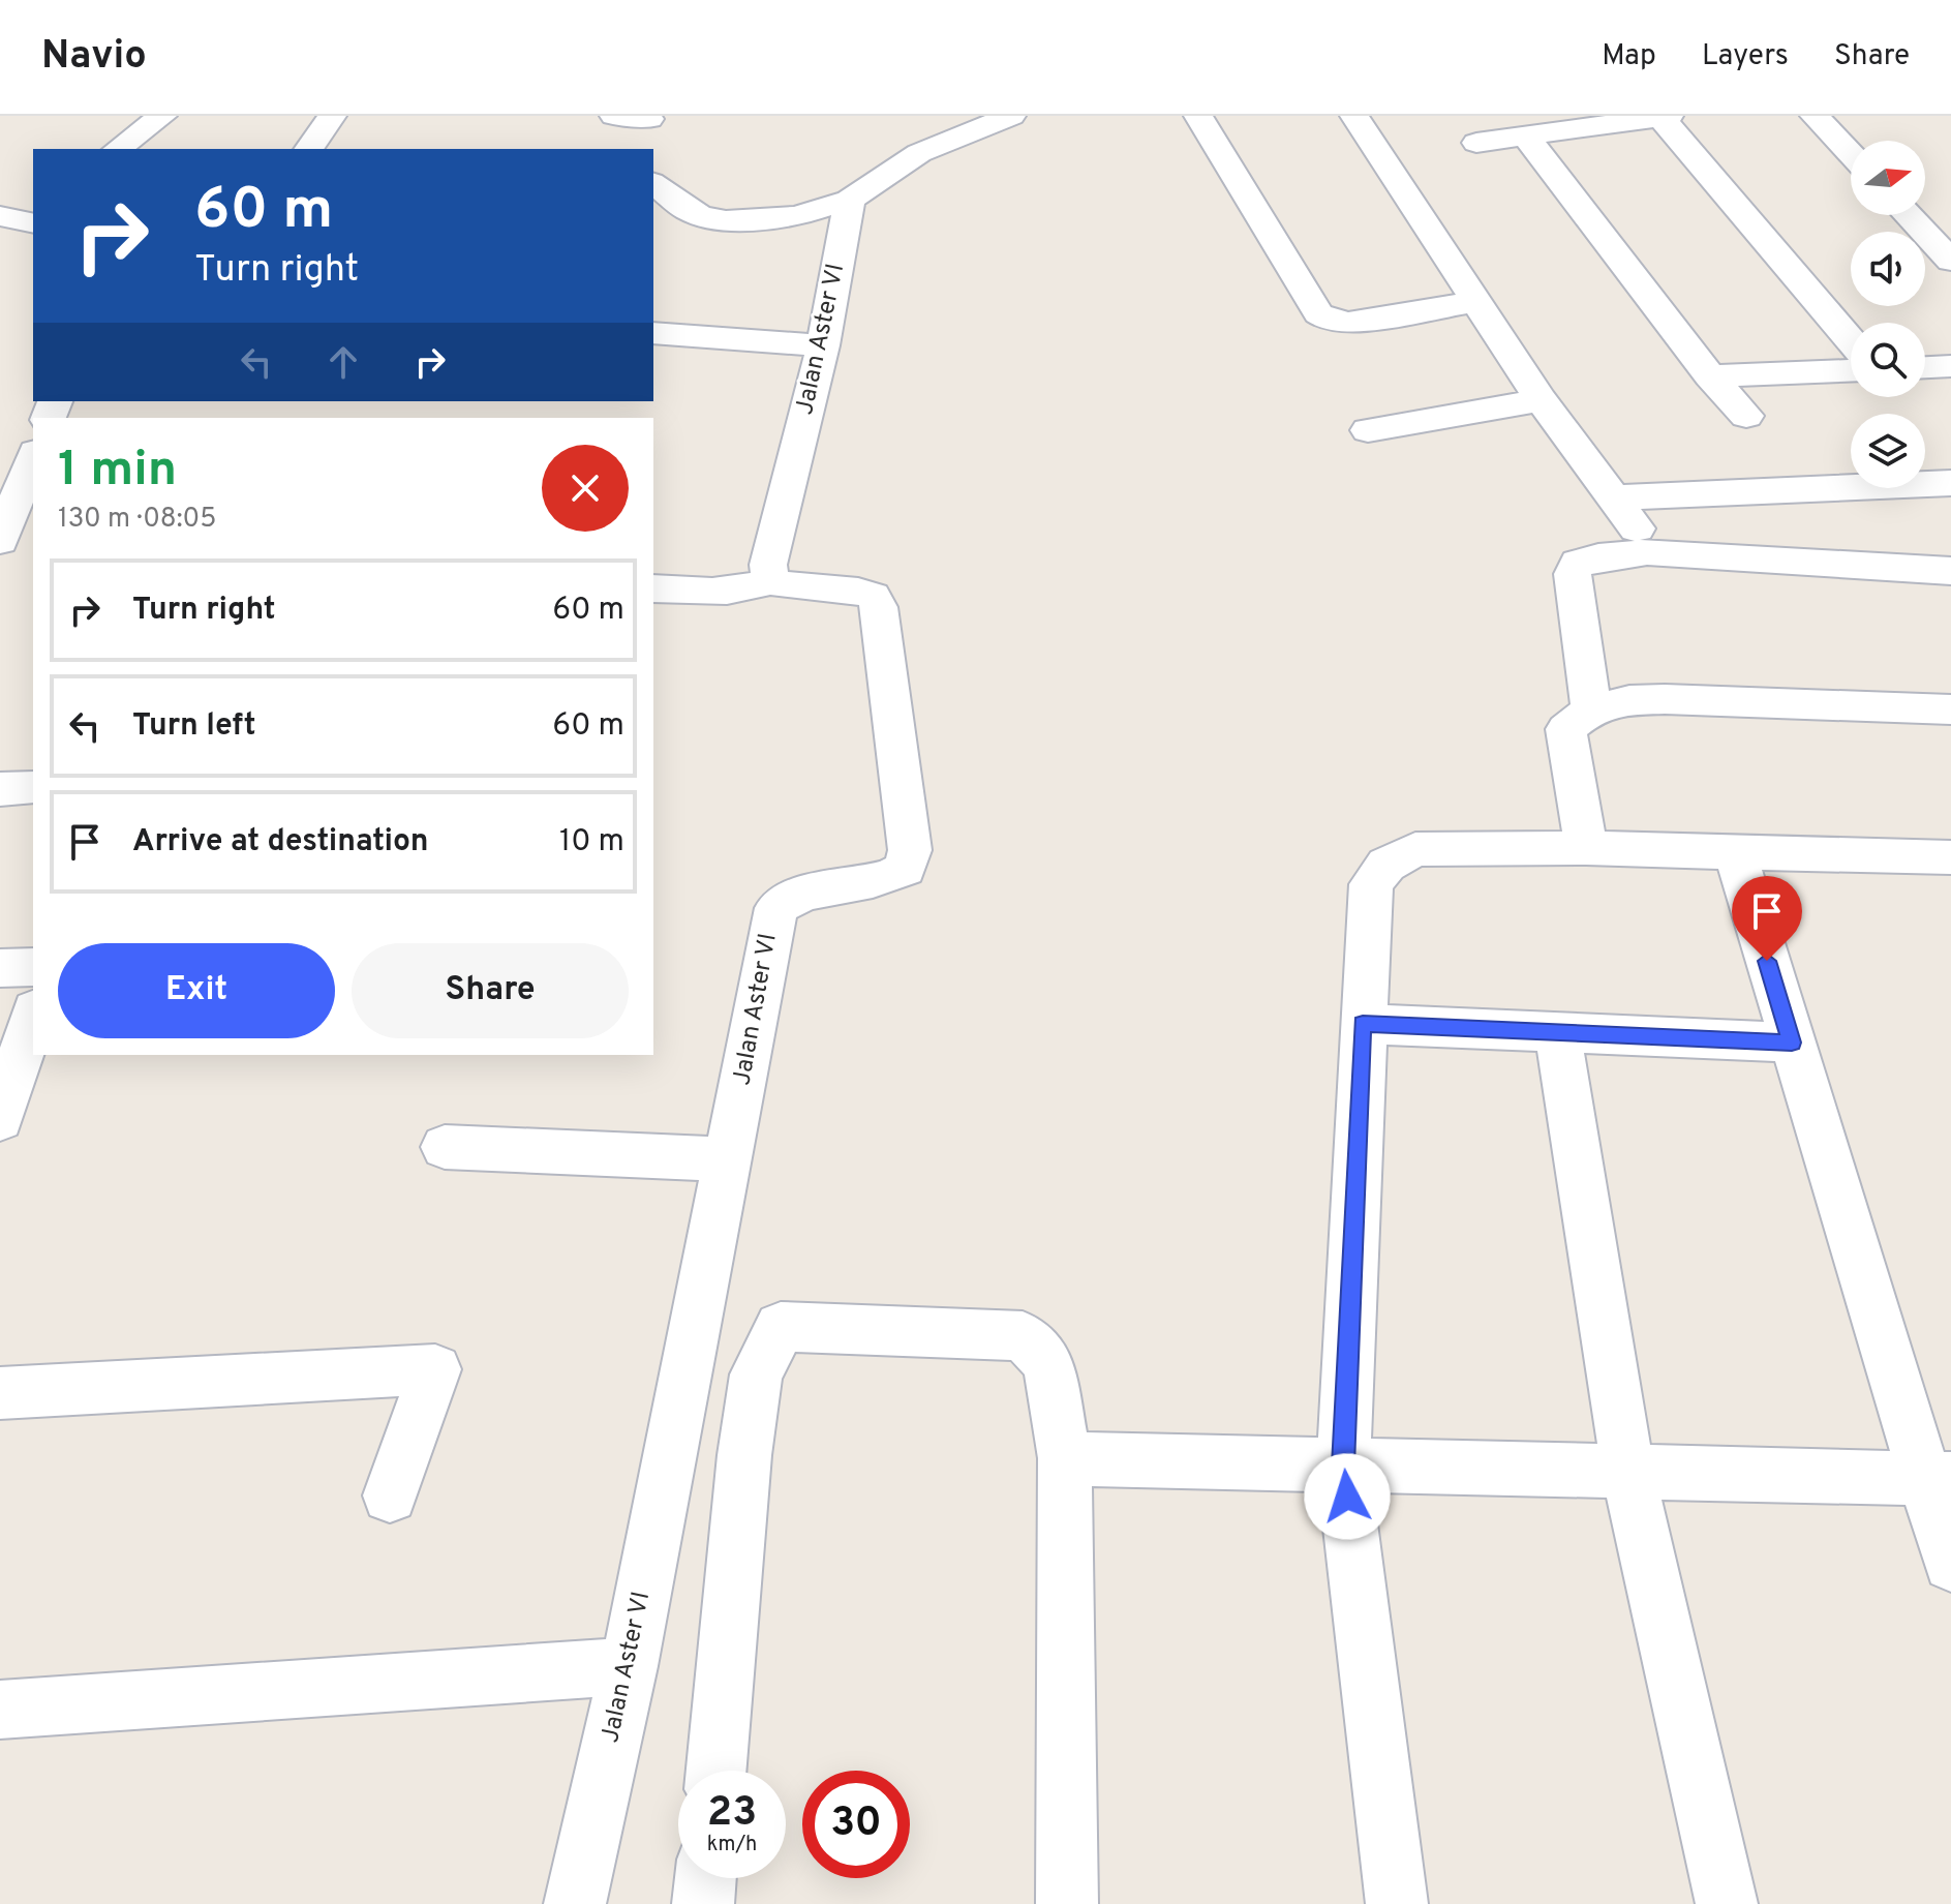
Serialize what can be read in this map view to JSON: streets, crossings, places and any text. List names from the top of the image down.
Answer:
{
  "streets": {
    "street": ["Jalan Aster VI"]
  },
  "north": "right",
  "page": {
    "header": "Navio",
    "nav": ["Map", "Layers", "Share"],
    "turn": ["60 m", "Turn right"],
    "heading": ["1 min", "130 m · 08:05"],
    "list": [
      {
        "name": "Turn right",
        "value": "60 m"
      },
      {
        "name": "Turn left",
        "value": "60 m"
      },
      {
        "name": "Arrive at destination",
        "value": "10 m"
      }
    ],
    "buttons": ["Exit", "Share"],
    "speed": "23 km/h",
    "limit": "30"
  }
}
